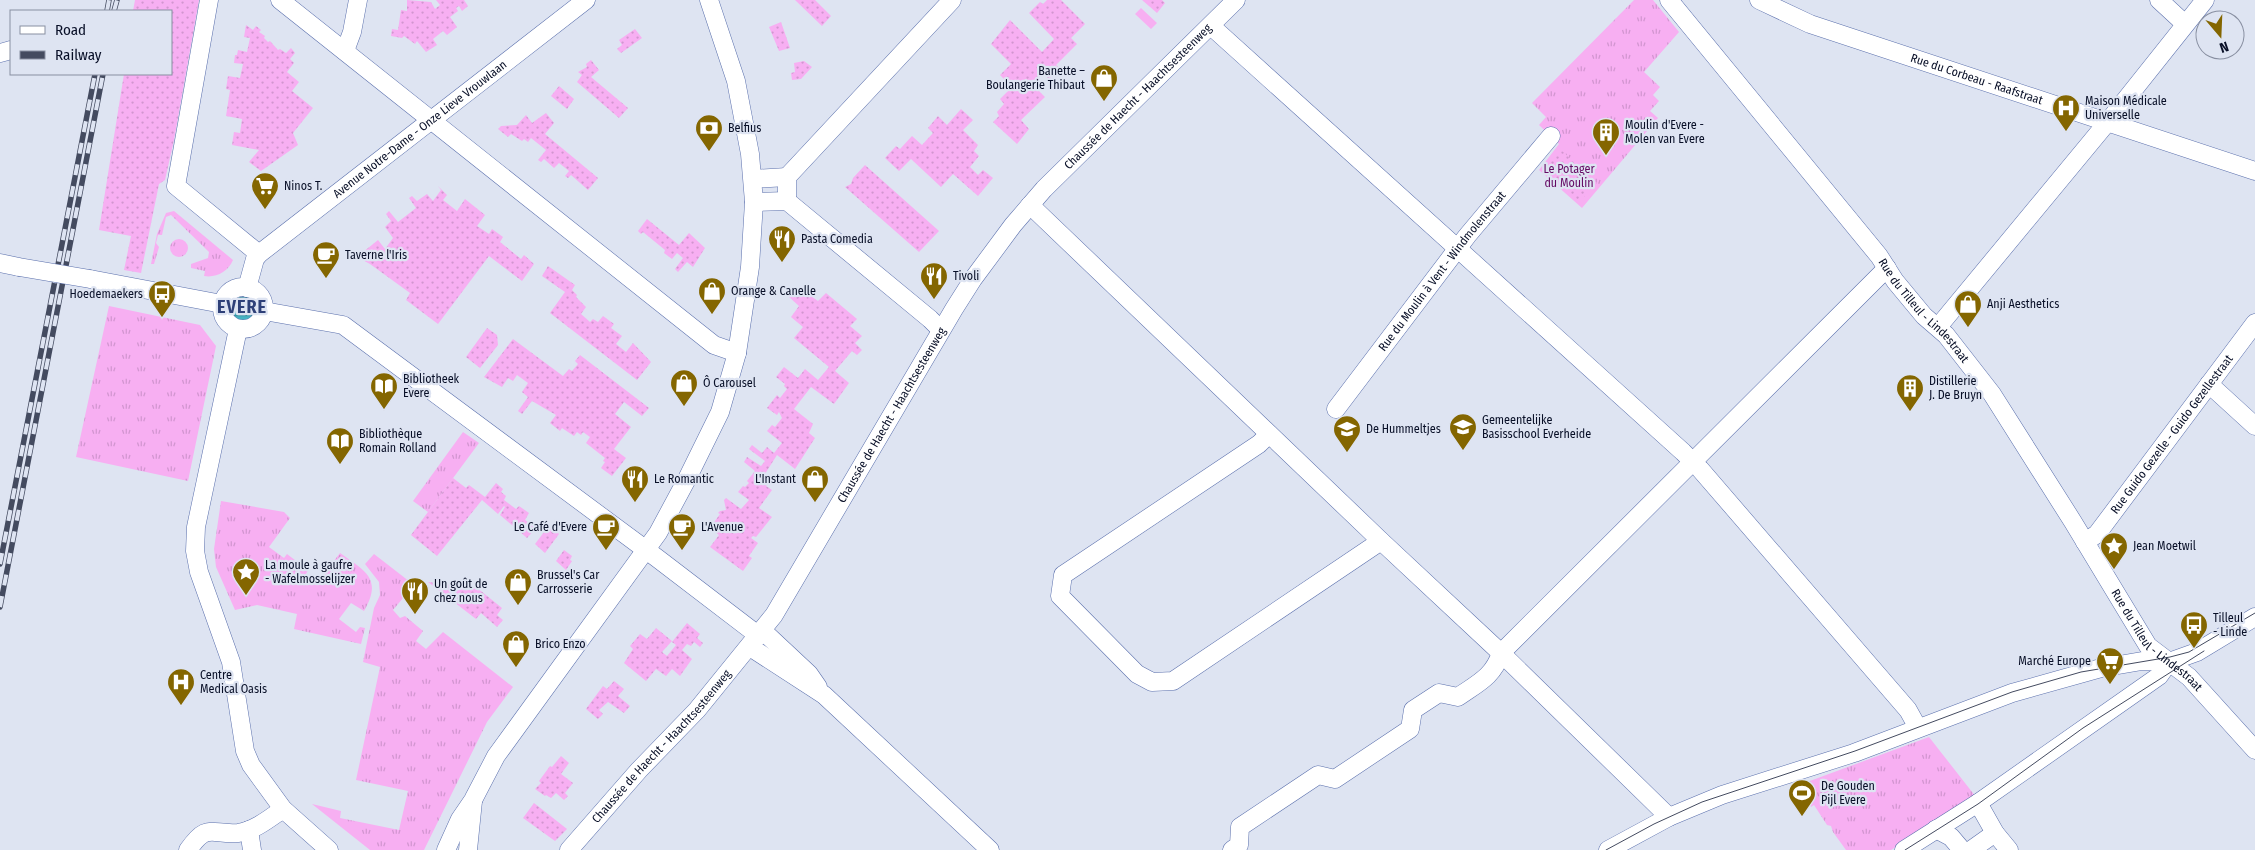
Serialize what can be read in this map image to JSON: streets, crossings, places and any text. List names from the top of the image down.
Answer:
{
  "streets": {
    "street": [
      "Rue du Corbeau - Raafstraat",
      "Chaussée de Haecht - Haachtsesteenweg",
      "Avenue Notre-Dame - Onze Lieve Vrouwlaan",
      "Rue du Moulin à Vent - Windmolenstraat",
      "Rue du Tilleul - Lindestraat",
      "Rue Guido Gezelle - Guido Gezellestraat"
    ]
  },
  "crossings": [
    ["Rue du Tilleul - Lindestraat", "Rue Guido Gezelle - Guido Gezellestraat"]
  ],
  "districts": ["EVERE"],
  "parks": ["Le Potager du Moulin"],
  "places": {
    "shop": [
      "Banette – Boulangerie Thibaut",
      "Orange & Canelle",
      "Anji Aesthetics",
      "Ô Carousel",
      "L'Instant",
      "Brussel's Car Carrosserie",
      "Brico Enzo"
    ],
    "hospital": ["Maison Médicale Universelle", "Centre Medical Oasis"],
    "bank": ["Belfius"],
    "building": ["Moulin d'Evere - Molen van Evere", "Distillerie J. De Bruyn"],
    "supermarket": ["Ninos T.", "Marché Europe"],
    "restaurant": [
      "Pasta Comedia",
      "Tivoli",
      "Le Romantic",
      "Un goût de chez nous"
    ],
    "cafe": ["Taverne l'Iris", "Le Café d'Evere", "L'Avenue"],
    "bus stop": ["Hoedemaekers", "Tilleul - Linde"],
    "library": ["Bibliotheek Evere", "Bibliothèque Romain Rolland"],
    "school or university": ["Gemeentelijke Basisschool Everheide", "De Hummeltjes"],
    "place": ["Jean Moetwil", "La moule à gaufre - Wafelmosselijzer"],
    "sports": ["De Gouden Pijl Evere"]
  },
  "legend": ["Road", "Railway"],
  "north": "bottom"
}
